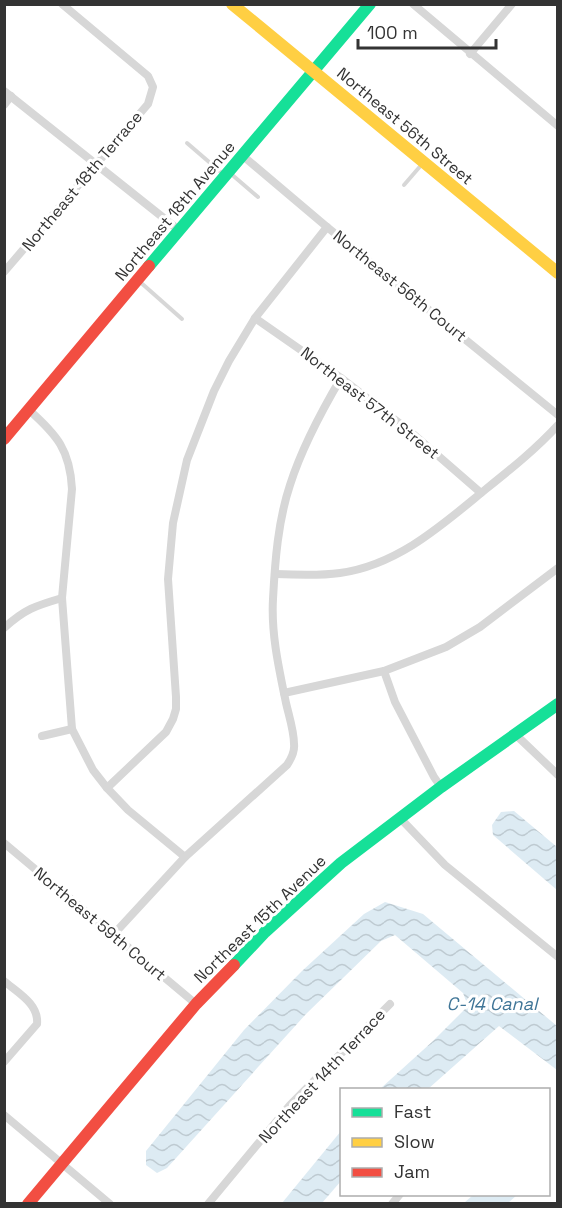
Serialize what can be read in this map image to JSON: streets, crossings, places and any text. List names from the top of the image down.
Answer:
{
  "streets": {
    "street": [
      "Northeast 56th Street",
      "Northeast 18th Terrace",
      "Northeast 18th Avenue",
      "Northeast 56th Court",
      "Northeast 57th Street",
      "Northeast 15th Avenue",
      "Northeast 59th Court",
      "Northeast 14th Terrace"
    ]
  },
  "crossings": [
    ["Northeast 56th Street", "Northeast 18th Avenue"],
    ["Northeast 18th Avenue", "Northeast 56th Court"],
    ["Northeast 15th Avenue", "Northeast 59th Court"]
  ],
  "water": ["C-14 Canal"],
  "legend": ["Fast", "Slow", "Jam"],
  "scale_bar": "100 m"
}
